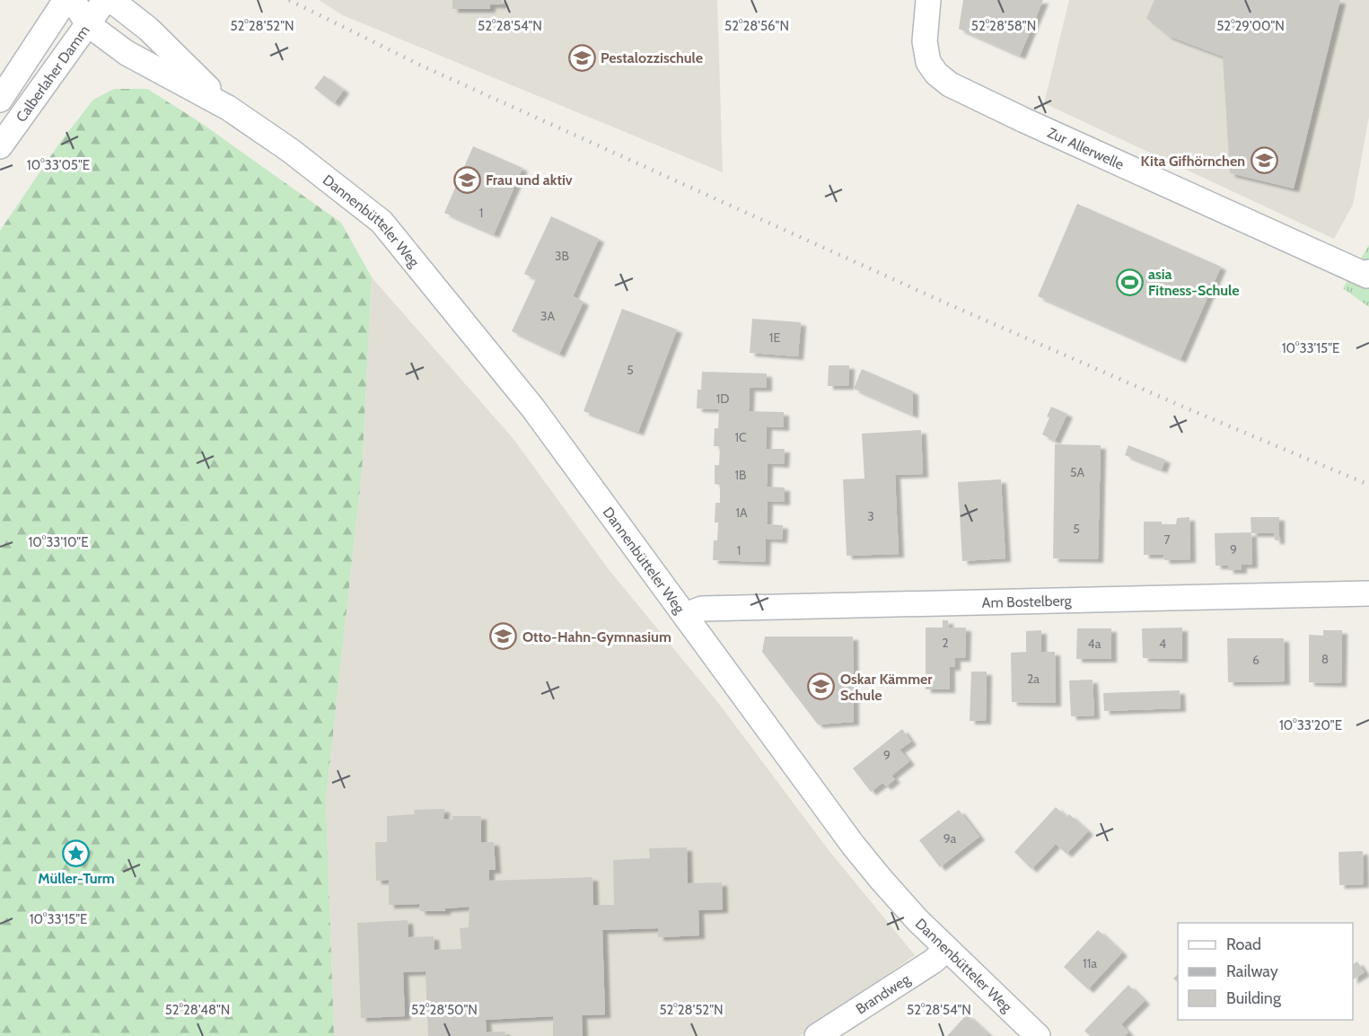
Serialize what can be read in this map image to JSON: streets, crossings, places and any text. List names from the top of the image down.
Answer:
{
  "streets": {
    "street": [
      "Calberlaher Damm",
      "Zur Allerwelle",
      "Dannenbütteler Weg",
      "Am Bostelberg",
      "Brandweg"
    ]
  },
  "crossings": [
    ["Calberlaher Damm", "Dannenbütteler Weg"],
    ["Dannenbütteler Weg", "Am Bostelberg"],
    ["Dannenbütteler Weg", "Brandweg"]
  ],
  "places": {
    "school or university": [
      "Pestalozzischule",
      "Kita Gifhörnchen",
      "Frau und aktiv",
      "Otto-Hahn-Gymnasium",
      "Oskar Kämmer Schule"
    ],
    "sports": ["asia Fitness-Schule"],
    "place": ["Müller-Turm"]
  },
  "house_numbers": [
    "1",
    "3B",
    "3A",
    "1E",
    "5",
    "1D",
    "1C",
    "5A",
    "1B",
    "1A",
    "3",
    "5",
    "7",
    "9",
    "1",
    "2",
    "4a",
    "4",
    "8",
    "6",
    "2a",
    "9",
    "9a",
    "11a"
  ],
  "legend": ["Road", "Railway", "Building"],
  "coordinates": [
    "52°28'52\"N",
    "52°28'54\"N",
    "52°28'56\"N",
    "52°28'58\"N",
    "52°29'00\"N",
    "10°33'05\"E",
    "10°33'15\"E",
    "10°33'10\"E",
    "10°33'20\"E",
    "52°28'48\"N",
    "52°28'50\"N"
  ]
}
